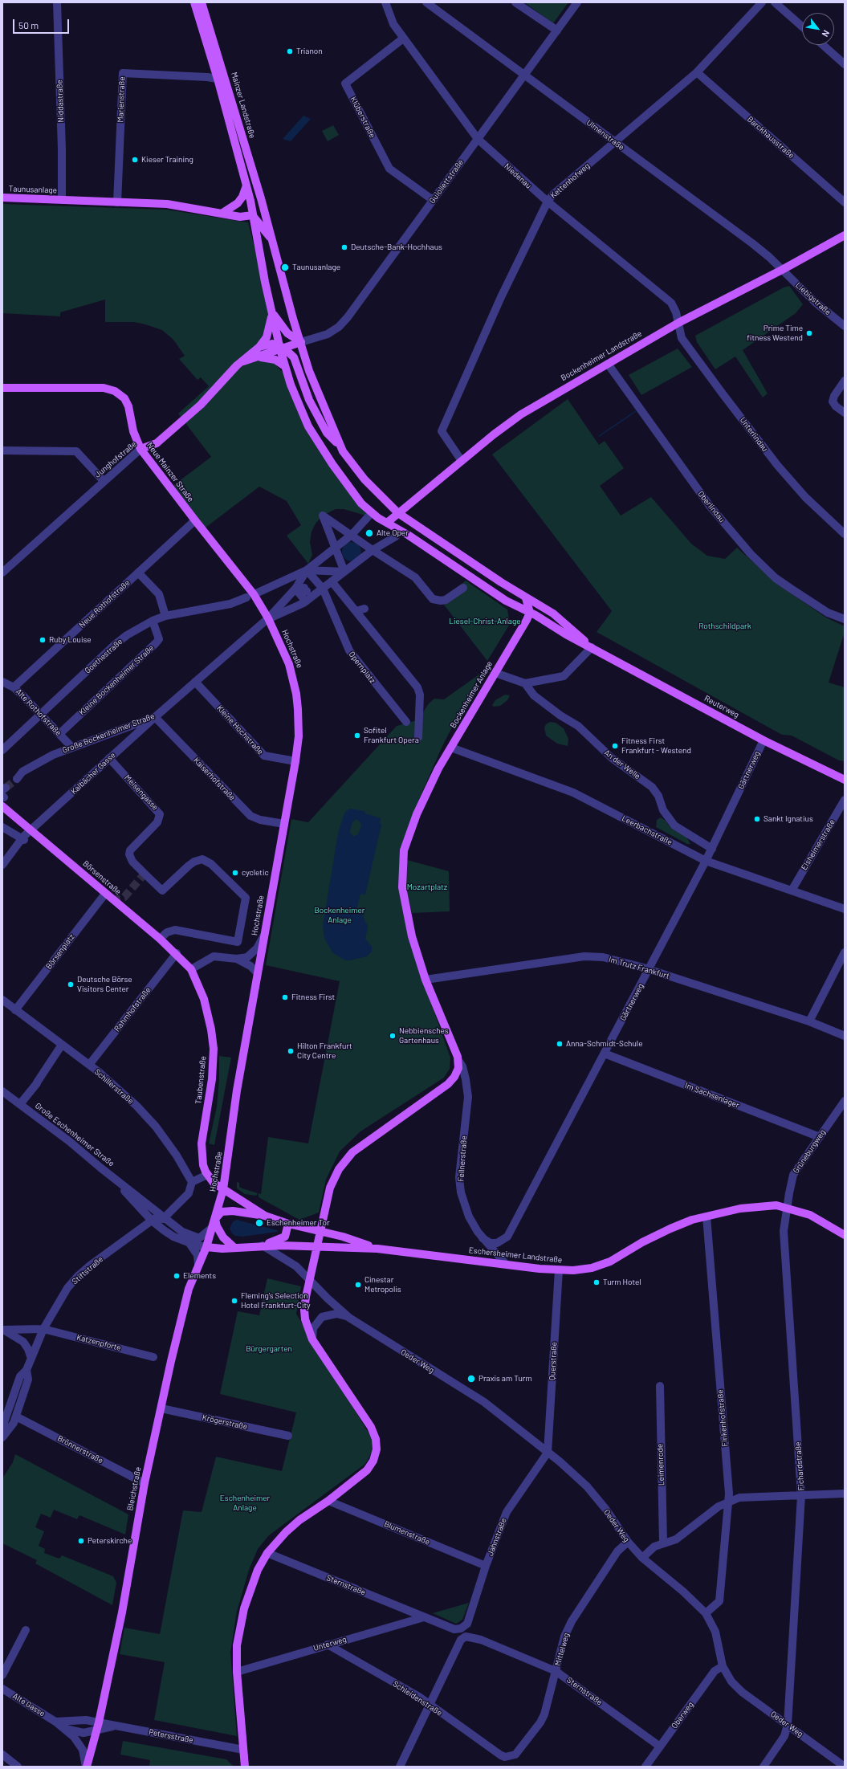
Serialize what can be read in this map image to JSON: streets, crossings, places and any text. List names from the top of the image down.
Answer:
{
  "streets": {
    "main road": [
      "Mainzer Landstraße",
      "Taunusanlage",
      "Bockenheimer Landstraße",
      "Junghofstraße",
      "Neue Mainzer Straße",
      "Hochstraße",
      "Bockenheimer Anlage",
      "Reuterweg",
      "Börsenstraße",
      "Taubenstraße",
      "Große Eschenheimer Straße",
      "Eschersheimer Landstraße",
      "Bleichstraße"
    ],
    "street": [
      "Marienstraße",
      "Niddastraße",
      "Klüberstraße",
      "Ulmenstraße",
      "Barckhausstraße",
      "Niedenau",
      "Kettenhofweg",
      "Guiollettstraße",
      "Liebigstraße",
      "Unterlindau",
      "Oberlindau",
      "Neue Rothofstraße",
      "Goethestraße",
      "Opernplatz",
      "Kleine Bockenheimer Straße",
      "Alte Rothofstraße",
      "Kleine Hochstraße",
      "Große Bockenheimer Straße",
      "An der Welle",
      "Gärtnerweg",
      "Kalbächer Gasse",
      "Kaiserhofstraße",
      "Meisengasse",
      "Leerbachstraße",
      "Elsheimerstraße",
      "Börsenplatz",
      "Im Trutz Frankfurt",
      "Rahmhofstraße",
      "Schillerstraße",
      "Im Sachsenlager",
      "Grüneburgweg",
      "Fellnerstraße",
      "Stiftstraße",
      "Katzenpforte",
      "Oeder Weg",
      "Querstraße",
      "Finkenhofstraße",
      "Krögerstraße",
      "Brönnerstraße",
      "Leimenrode",
      "Fichardstraße",
      "Blumenstraße",
      "Jahnstraße",
      "Sternstraße",
      "Unterweg",
      "Mittelweg",
      "Schleidenstraße",
      "Alte Gasse",
      "Oberweg",
      "Petersstraße"
    ]
  },
  "crossings": [
    ["Marienstraße", "Taunusanlage"],
    ["Niddastraße", "Taunusanlage"],
    ["Klüberstraße", "Niedenau"],
    ["Klüberstraße", "Guiollettstraße"],
    ["Ulmenstraße", "Kettenhofweg"],
    ["Ulmenstraße", "Guiollettstraße"],
    ["Ulmenstraße", "Liebigstraße"],
    ["Ulmenstraße", "Bockenheimer Landstraße"],
    ["Barckhausstraße", "Kettenhofweg"],
    ["Niedenau", "Kettenhofweg"],
    ["Niedenau", "Guiollettstraße"],
    ["Niedenau", "Bockenheimer Landstraße"],
    ["Niedenau", "Unterlindau"],
    ["Kettenhofweg", "Bockenheimer Landstraße"],
    ["Liebigstraße", "Bockenheimer Landstraße"],
    ["Bockenheimer Landstraße", "Unterlindau"],
    ["Bockenheimer Landstraße", "Oberlindau"],
    ["Junghofstraße", "Neue Mainzer Straße"],
    ["Neue Mainzer Straße", "Neue Rothofstraße"],
    ["Neue Mainzer Straße", "Hochstraße"],
    ["Neue Mainzer Straße", "Große Bockenheimer Straße"],
    ["Neue Rothofstraße", "Alte Rothofstraße"],
    ["Hochstraße", "Kleine Hochstraße"],
    ["Hochstraße", "Große Bockenheimer Straße"],
    ["Hochstraße", "Kaiserhofstraße"],
    ["Hochstraße", "Taubenstraße"],
    ["Hochstraße", "Große Eschenheimer Straße"],
    ["Hochstraße", "Bleichstraße"],
    ["Goethestraße", "Kleine Bockenheimer Straße"],
    ["Goethestraße", "Alte Rothofstraße"],
    ["Kleine Bockenheimer Straße", "Alte Rothofstraße"],
    ["Bockenheimer Anlage", "Reuterweg"],
    ["Bockenheimer Anlage", "An der Welle"],
    ["Bockenheimer Anlage", "Leerbachstraße"],
    ["Bockenheimer Anlage", "Im Trutz Frankfurt"],
    ["Bockenheimer Anlage", "Fellnerstraße"],
    ["Reuterweg", "Gärtnerweg"],
    ["Alte Rothofstraße", "Große Bockenheimer Straße"],
    ["Kleine Hochstraße", "Große Bockenheimer Straße"],
    ["Große Bockenheimer Straße", "Kalbächer Gasse"],
    ["Große Bockenheimer Straße", "Kaiserhofstraße"],
    ["An der Welle", "Gärtnerweg"],
    ["Gärtnerweg", "Leerbachstraße"],
    ["Gärtnerweg", "Im Trutz Frankfurt"],
    ["Gärtnerweg", "Im Sachsenlager"],
    ["Gärtnerweg", "Fellnerstraße"],
    ["Kalbächer Gasse", "Kaiserhofstraße"],
    ["Kalbächer Gasse", "Meisengasse"],
    ["Kalbächer Gasse", "Börsenstraße"],
    ["Meisengasse", "Börsenstraße"],
    ["Leerbachstraße", "Elsheimerstraße"],
    ["Börsenstraße", "Börsenplatz"],
    ["Börsenstraße", "Rahmhofstraße"],
    ["Börsenstraße", "Taubenstraße"],
    ["Börsenplatz", "Schillerstraße"],
    ["Rahmhofstraße", "Taubenstraße"],
    ["Rahmhofstraße", "Schillerstraße"],
    ["Im Sachsenlager", "Grüneburgweg"],
    ["Große Eschenheimer Straße", "Stiftstraße"],
    ["Große Eschenheimer Straße", "Bleichstraße"],
    ["Grüneburgweg", "Eschersheimer Landstraße"],
    ["Grüneburgweg", "Fichardstraße"],
    ["Fellnerstraße", "Eschersheimer Landstraße"],
    ["Eschersheimer Landstraße", "Querstraße"],
    ["Eschersheimer Landstraße", "Finkenhofstraße"],
    ["Eschersheimer Landstraße", "Fichardstraße"],
    ["Stiftstraße", "Katzenpforte"],
    ["Oeder Weg", "Querstraße"],
    ["Oeder Weg", "Finkenhofstraße"],
    ["Oeder Weg", "Fichardstraße"],
    ["Oeder Weg", "Jahnstraße"],
    ["Oeder Weg", "Mittelweg"],
    ["Oeder Weg", "Oberweg"],
    ["Querstraße", "Jahnstraße"],
    ["Krögerstraße", "Bleichstraße"],
    ["Brönnerstraße", "Bleichstraße"],
    ["Bleichstraße", "Alte Gasse"],
    ["Bleichstraße", "Petersstraße"],
    ["Blumenstraße", "Jahnstraße"],
    ["Jahnstraße", "Sternstraße"],
    ["Sternstraße", "Unterweg"],
    ["Sternstraße", "Mittelweg"],
    ["Sternstraße", "Schleidenstraße"],
    ["Sternstraße", "Oberweg"],
    ["Unterweg", "Schleidenstraße"],
    ["Mittelweg", "Schleidenstraße"],
    ["Alte Gasse", "Petersstraße"]
  ],
  "parks": [
    "Liesel-Christ-Anlage",
    "Rothschildpark",
    "Mozartplatz",
    "Bockenheimer Anlage",
    "Bürgergarten",
    "Eschenheimer Anlage"
  ],
  "places": [
    "Trianon",
    "Kieser Training",
    "Deutsche-Bank-Hochhaus",
    "Taunusanlage",
    "Prime Time fitness Westend",
    "Alte Oper",
    "Ruby Louise",
    "Sofitel Frankfurt Opera",
    "Fitness First Frankfurt - Westend",
    "Sankt Ignatius",
    "cycletic",
    "Deutsche Börse Visitors Center",
    "Fitness First",
    "Nebbiensches Gartenhaus",
    "Anna-Schmidt-Schule",
    "Hilton Frankfurt City Centre",
    "Eschenheimer Tor",
    "Elements",
    "Turm Hotel",
    "Cinestar Metropolis",
    "Fleming's Selection Hotel Frankfurt-City",
    "Praxis am Turm",
    "Peterskirche"
  ],
  "scale_bar": "50 m",
  "north": "bottom right"
}
